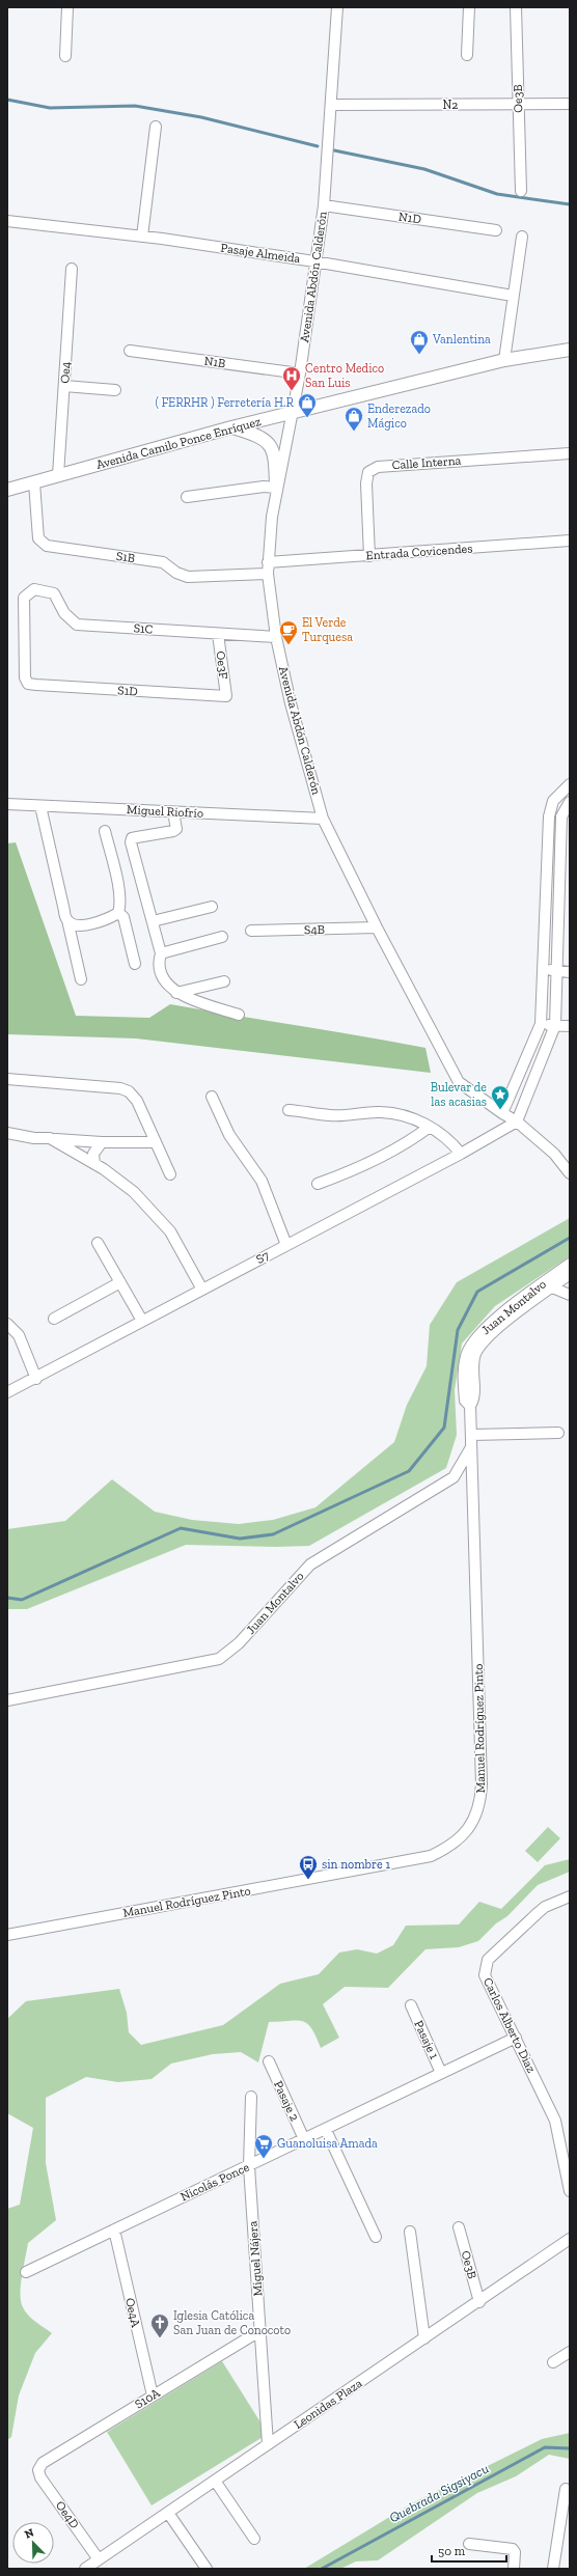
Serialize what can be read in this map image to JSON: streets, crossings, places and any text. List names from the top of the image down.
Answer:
{
  "streets": {
    "main road": ["Avenida Camilo Ponce Enríquez"],
    "street": [
      "Oe3B",
      "N2",
      "N1D",
      "Pasaje Almeida",
      "Avenida Abdón Calderón",
      "N1B",
      "Oe4",
      "Calle Interna",
      "Entrada Covicendes",
      "S1B",
      "S1C",
      "Oe3F",
      "S1D",
      "Miguel Riofrío",
      "S4B",
      "S7",
      "Juan Montalvo",
      "Manuel Rodríguez Pinto",
      "Carlos Alberto Diaz",
      "Pasaje 1",
      "Pasaje 2",
      "Nicolás Ponce",
      "Miguel Nájera",
      "Oe4A",
      "S10A",
      "Leonidas Plaza",
      "Oe4D"
    ]
  },
  "crossings": [
    ["Oe3B", "N2"],
    ["Oe3B", "Leonidas Plaza"],
    ["N2", "Avenida Abdón Calderón"],
    ["N1D", "Avenida Abdón Calderón"],
    ["Pasaje Almeida", "Avenida Abdón Calderón"],
    ["Avenida Abdón Calderón", "N1B"],
    ["Avenida Abdón Calderón", "Avenida Camilo Ponce Enríquez"],
    ["Avenida Abdón Calderón", "Entrada Covicendes"],
    ["Avenida Abdón Calderón", "S1B"],
    ["Avenida Abdón Calderón", "S1C"],
    ["Avenida Abdón Calderón", "Miguel Riofrío"],
    ["Avenida Abdón Calderón", "S4B"],
    ["Avenida Abdón Calderón", "S7"],
    ["Oe4", "Avenida Camilo Ponce Enríquez"],
    ["Avenida Camilo Ponce Enríquez", "S1B"],
    ["Calle Interna", "Entrada Covicendes"],
    ["S1C", "Oe3F"],
    ["S1C", "S1D"],
    ["Oe3F", "S1D"],
    ["Juan Montalvo", "Manuel Rodríguez Pinto"],
    ["Carlos Alberto Diaz", "Nicolás Ponce"],
    ["Pasaje 1", "Nicolás Ponce"],
    ["Pasaje 2", "Nicolás Ponce"],
    ["Nicolás Ponce", "Miguel Nájera"],
    ["Nicolás Ponce", "Oe4A"],
    ["Miguel Nájera", "S10A"],
    ["Miguel Nájera", "Leonidas Plaza"],
    ["Oe4A", "S10A"],
    ["S10A", "Oe4D"],
    ["Leonidas Plaza", "Oe4D"]
  ],
  "water": ["Quebrada Sigsiyacu"],
  "places": {
    "shop": ["Vanlentina", "( FERRHR ) Ferretería H.R", "Enderezado Mágico"],
    "hospital": ["Centro Medico San Luis"],
    "cafe": ["El Verde Turquesa"],
    "place": ["Bulevar de las acasias"],
    "bus stop": ["sin nombre 1"],
    "supermarket": ["Guanoluisa Amada"],
    "church": ["Iglesia Católica San Juan de Conocoto"]
  },
  "scale_bar": "50 m",
  "north": "top left"
}
